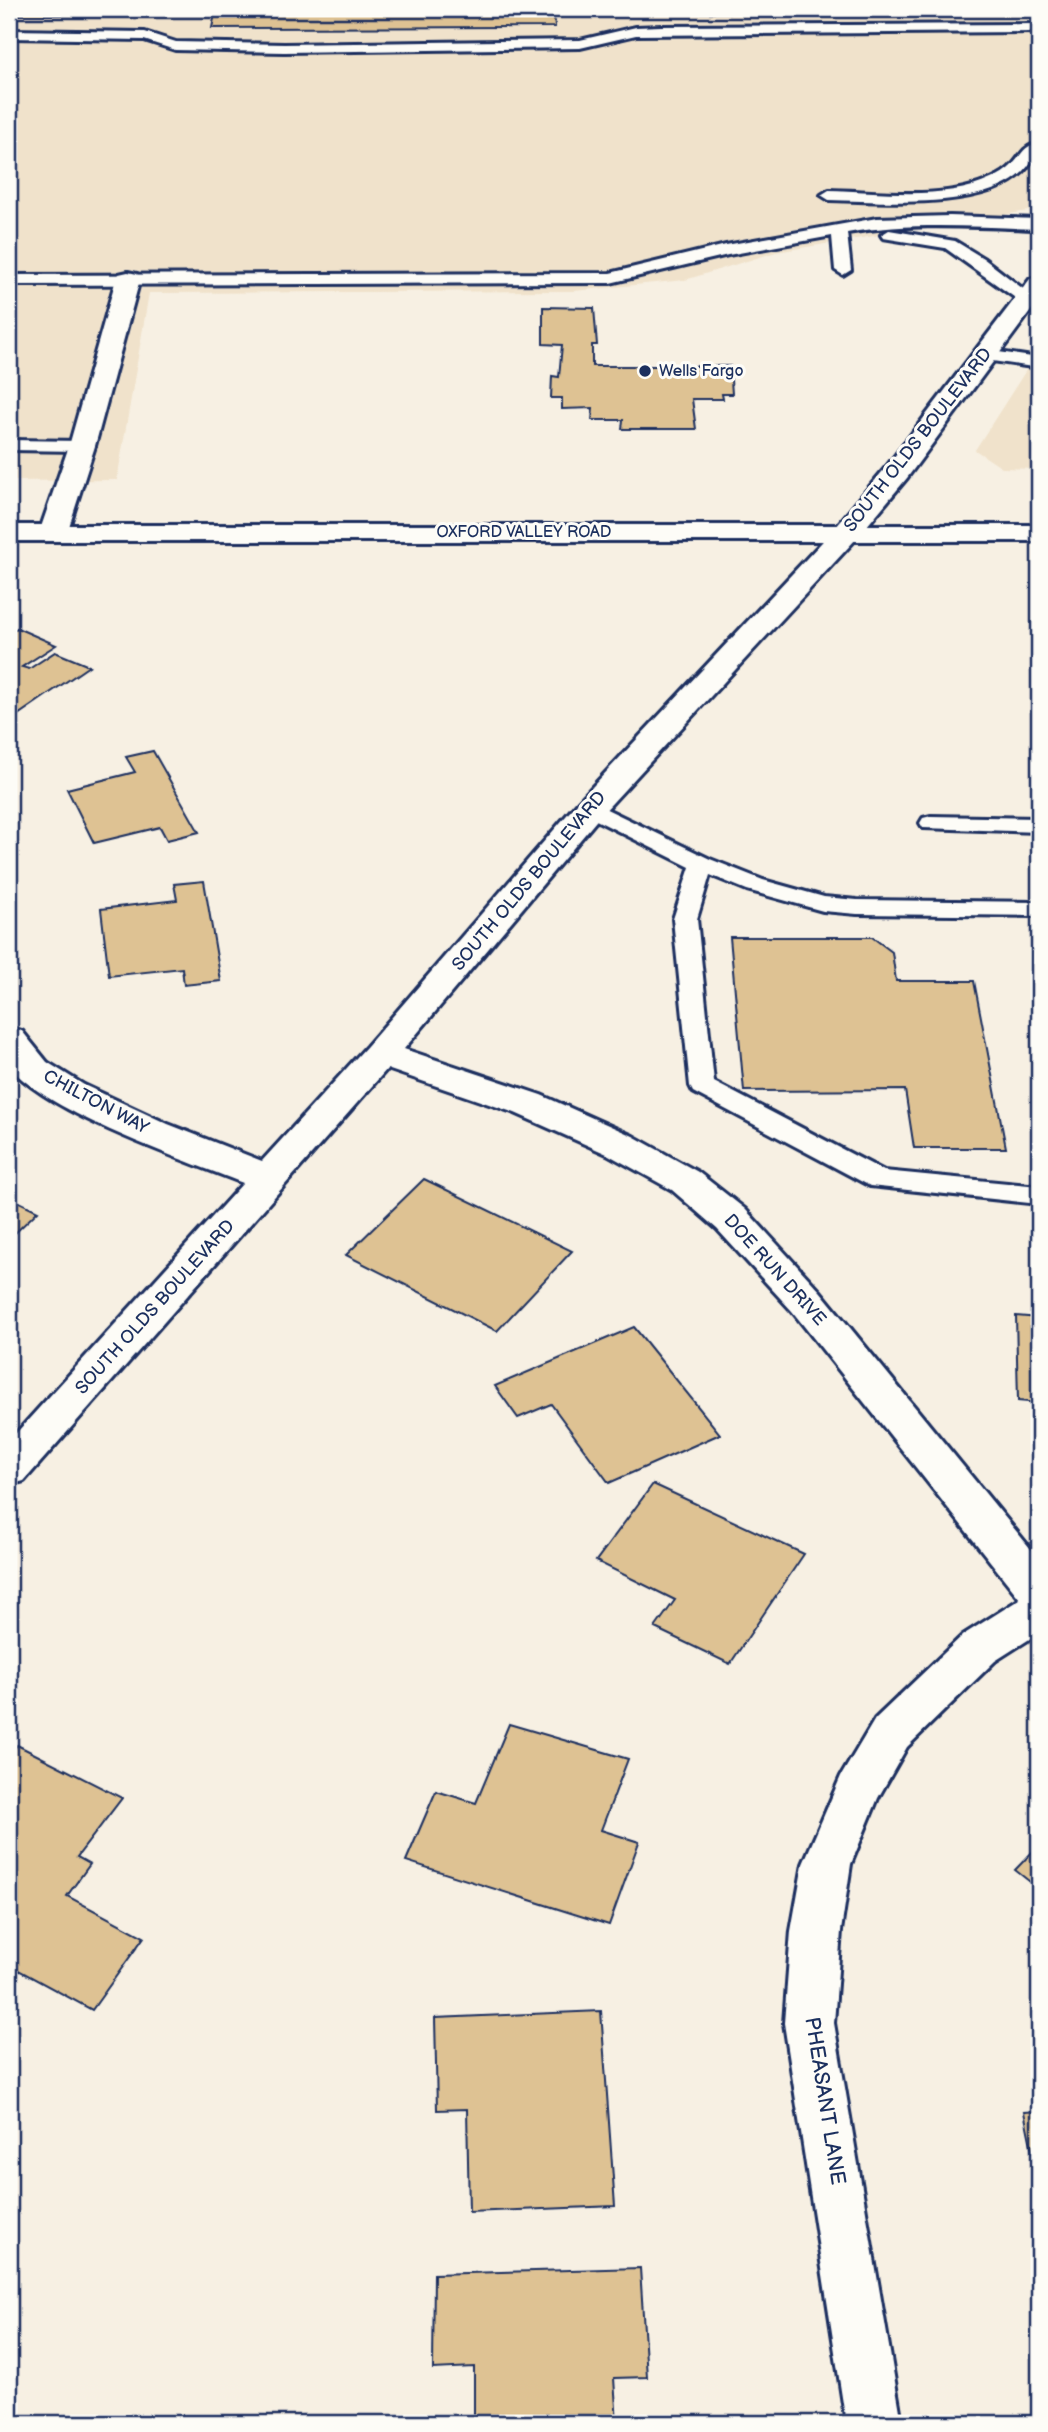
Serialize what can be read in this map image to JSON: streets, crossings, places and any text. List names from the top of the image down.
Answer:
{
  "streets": {
    "street": [
      "SOUTH OLDS BOULEVARD",
      "OXFORD VALLEY ROAD",
      "CHILTON WAY",
      "DOE RUN DRIVE",
      "PHEASANT LANE"
    ]
  },
  "crossings": [
    ["SOUTH OLDS BOULEVARD", "OXFORD VALLEY ROAD"],
    ["SOUTH OLDS BOULEVARD", "CHILTON WAY"],
    ["SOUTH OLDS BOULEVARD", "DOE RUN DRIVE"]
  ],
  "places": ["Wells Fargo"]
}
